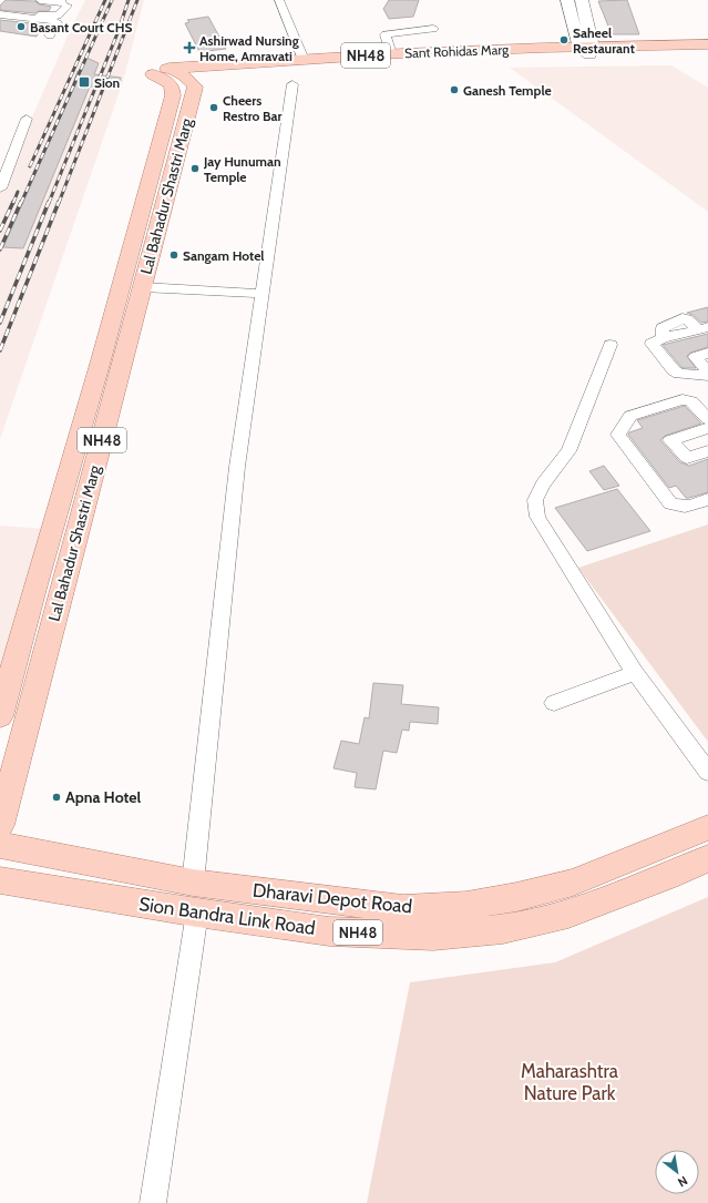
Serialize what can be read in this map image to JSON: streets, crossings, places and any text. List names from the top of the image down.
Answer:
{
  "streets": {
    "main road": [
      "Sant Rohidas Marg",
      "NH48",
      "Lal Bahadur Shastri Marg",
      "Dharavi Depot Road",
      "Sion Bandra Link Road"
    ]
  },
  "crossings": [
    ["Sant Rohidas Marg", "Lal Bahadur Shastri Marg"]
  ],
  "parks": ["Maharashtra Nature Park"],
  "places": {
    "other": [
      "Basant Court CHS",
      "Saheel Restaurant",
      "Ganesh Temple",
      "Cheers Restro Bar",
      "Jay Hunuman Temple",
      "Sangam Hotel",
      "Apna Hotel"
    ],
    "health": ["Ashirwad Nursing Home, Amravati"],
    "transit": ["Sion"]
  },
  "north": "bottom right"
}
